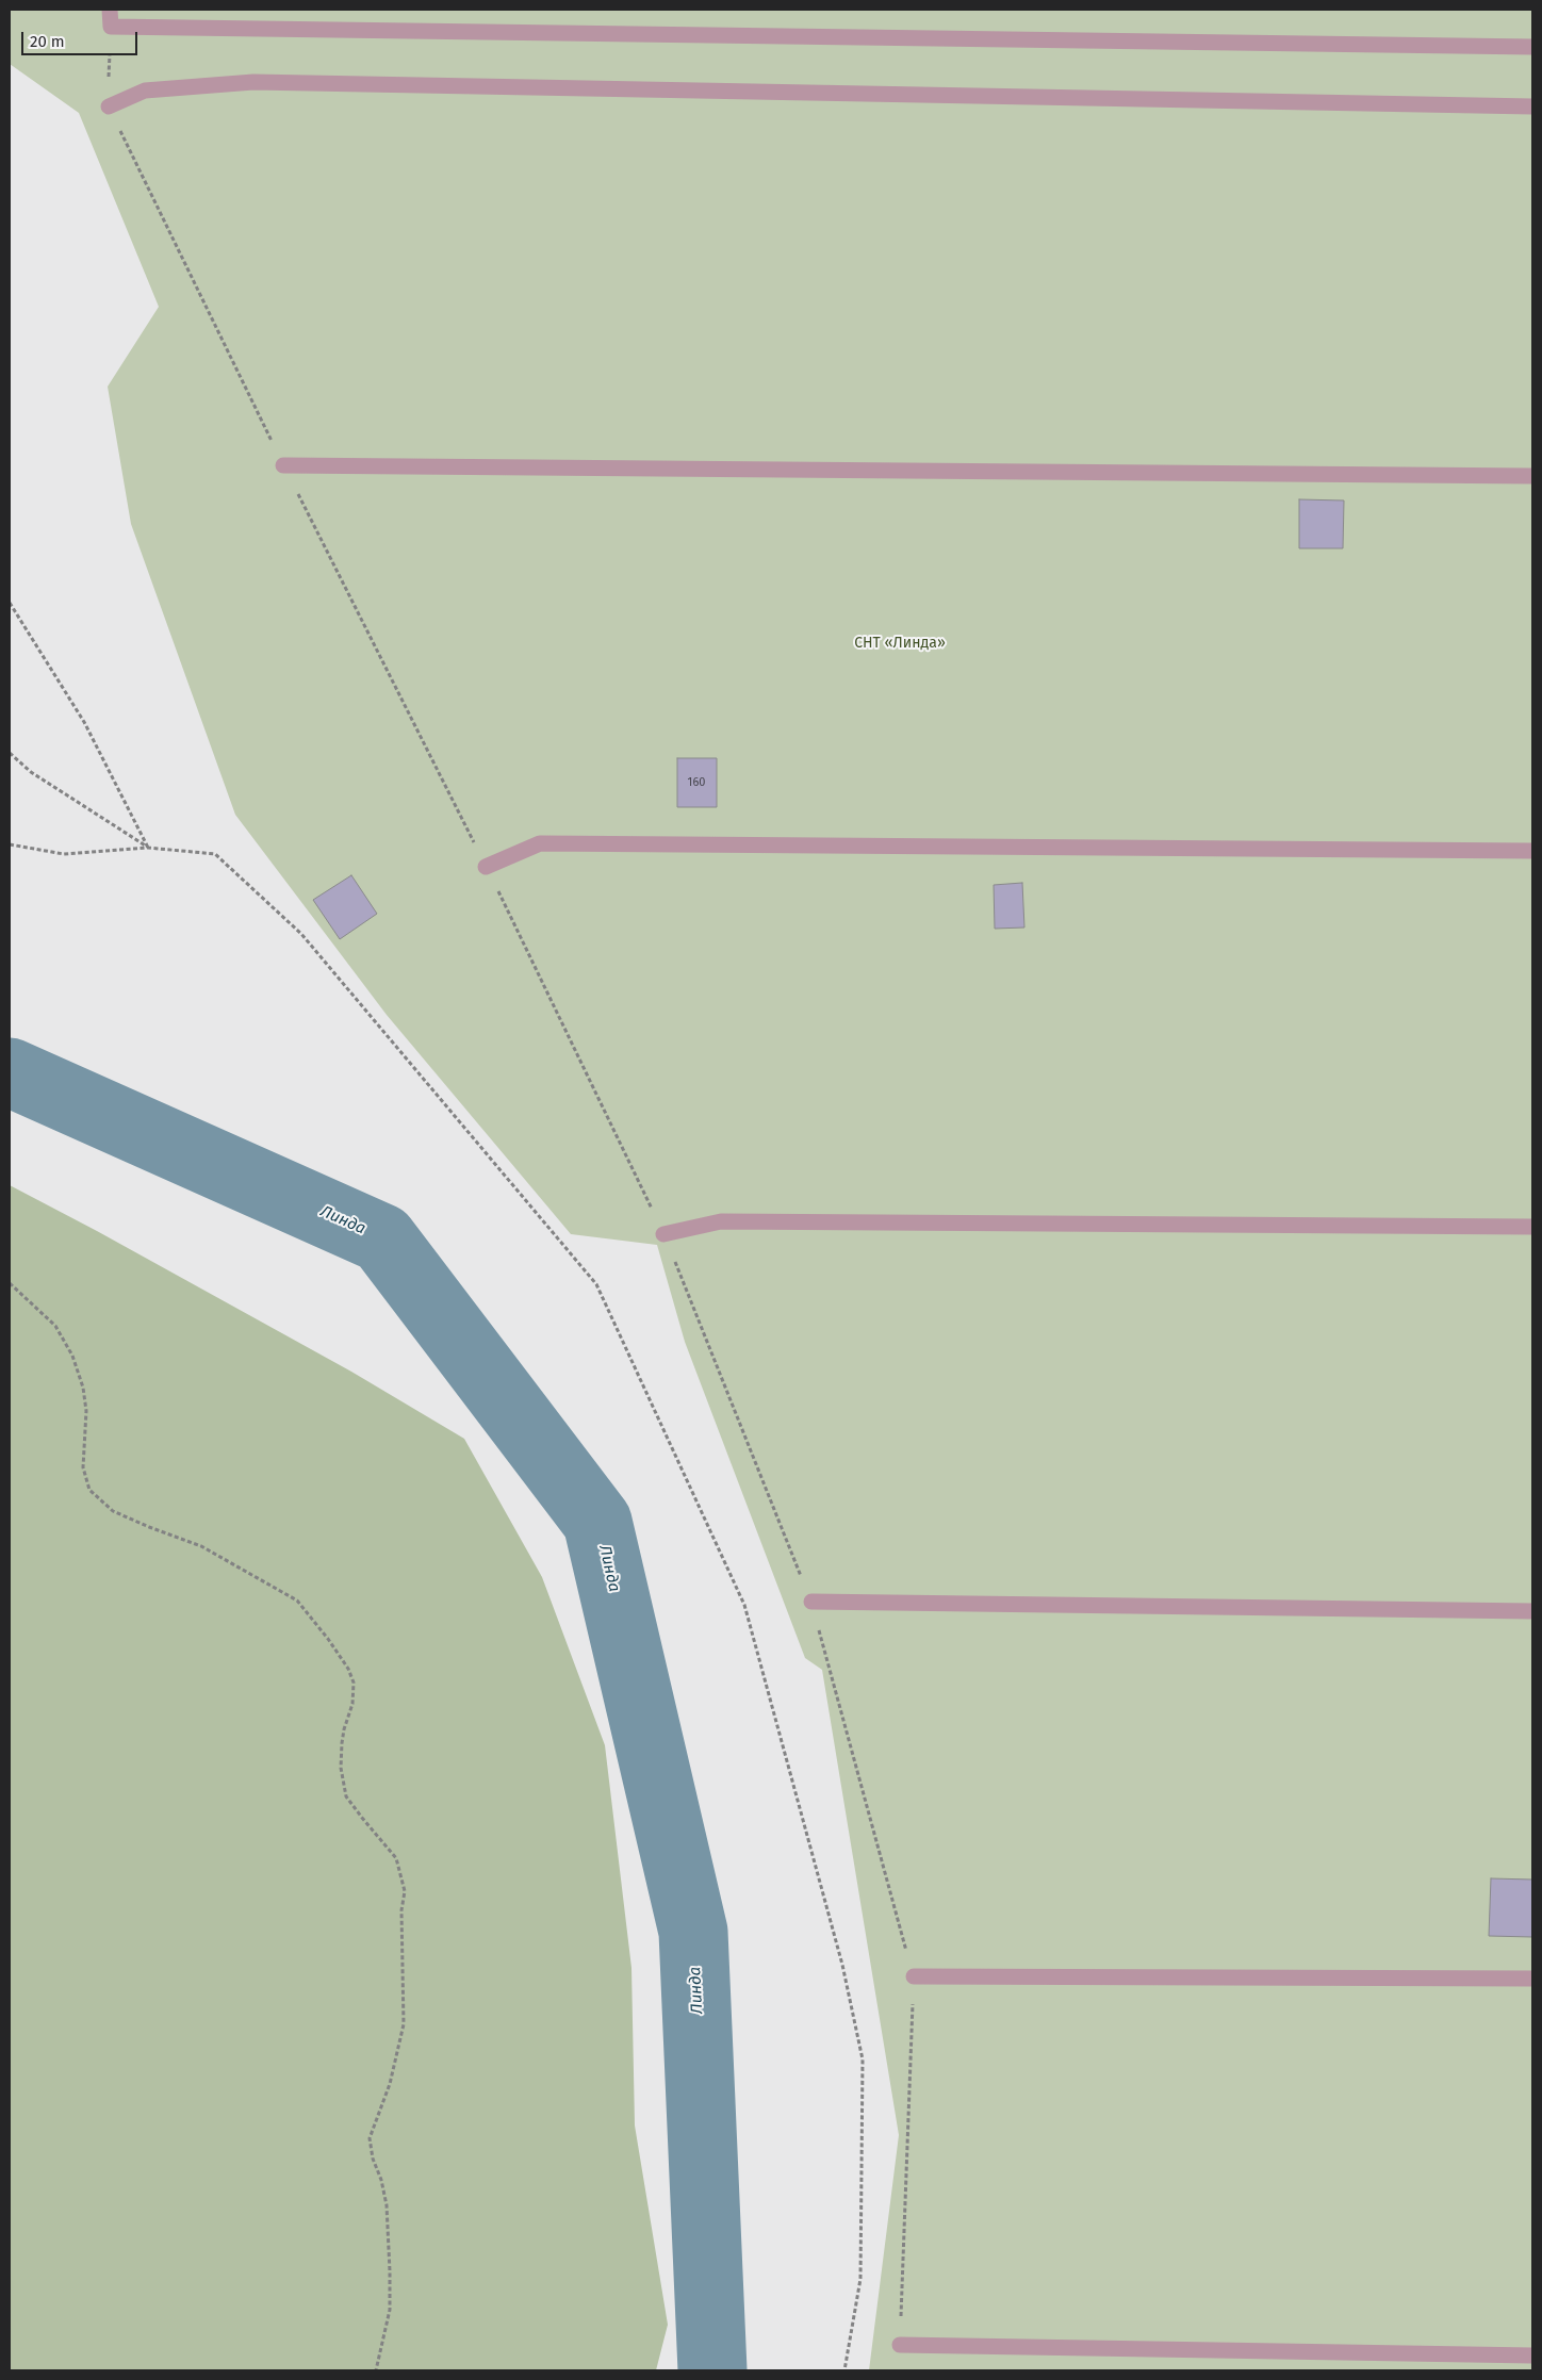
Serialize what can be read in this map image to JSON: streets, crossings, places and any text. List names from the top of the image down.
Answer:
{
  "water": ["Линда"],
  "parks": ["СНТ «Линда»"],
  "house_numbers": ["160"],
  "scale_bar": "20 m"
}
